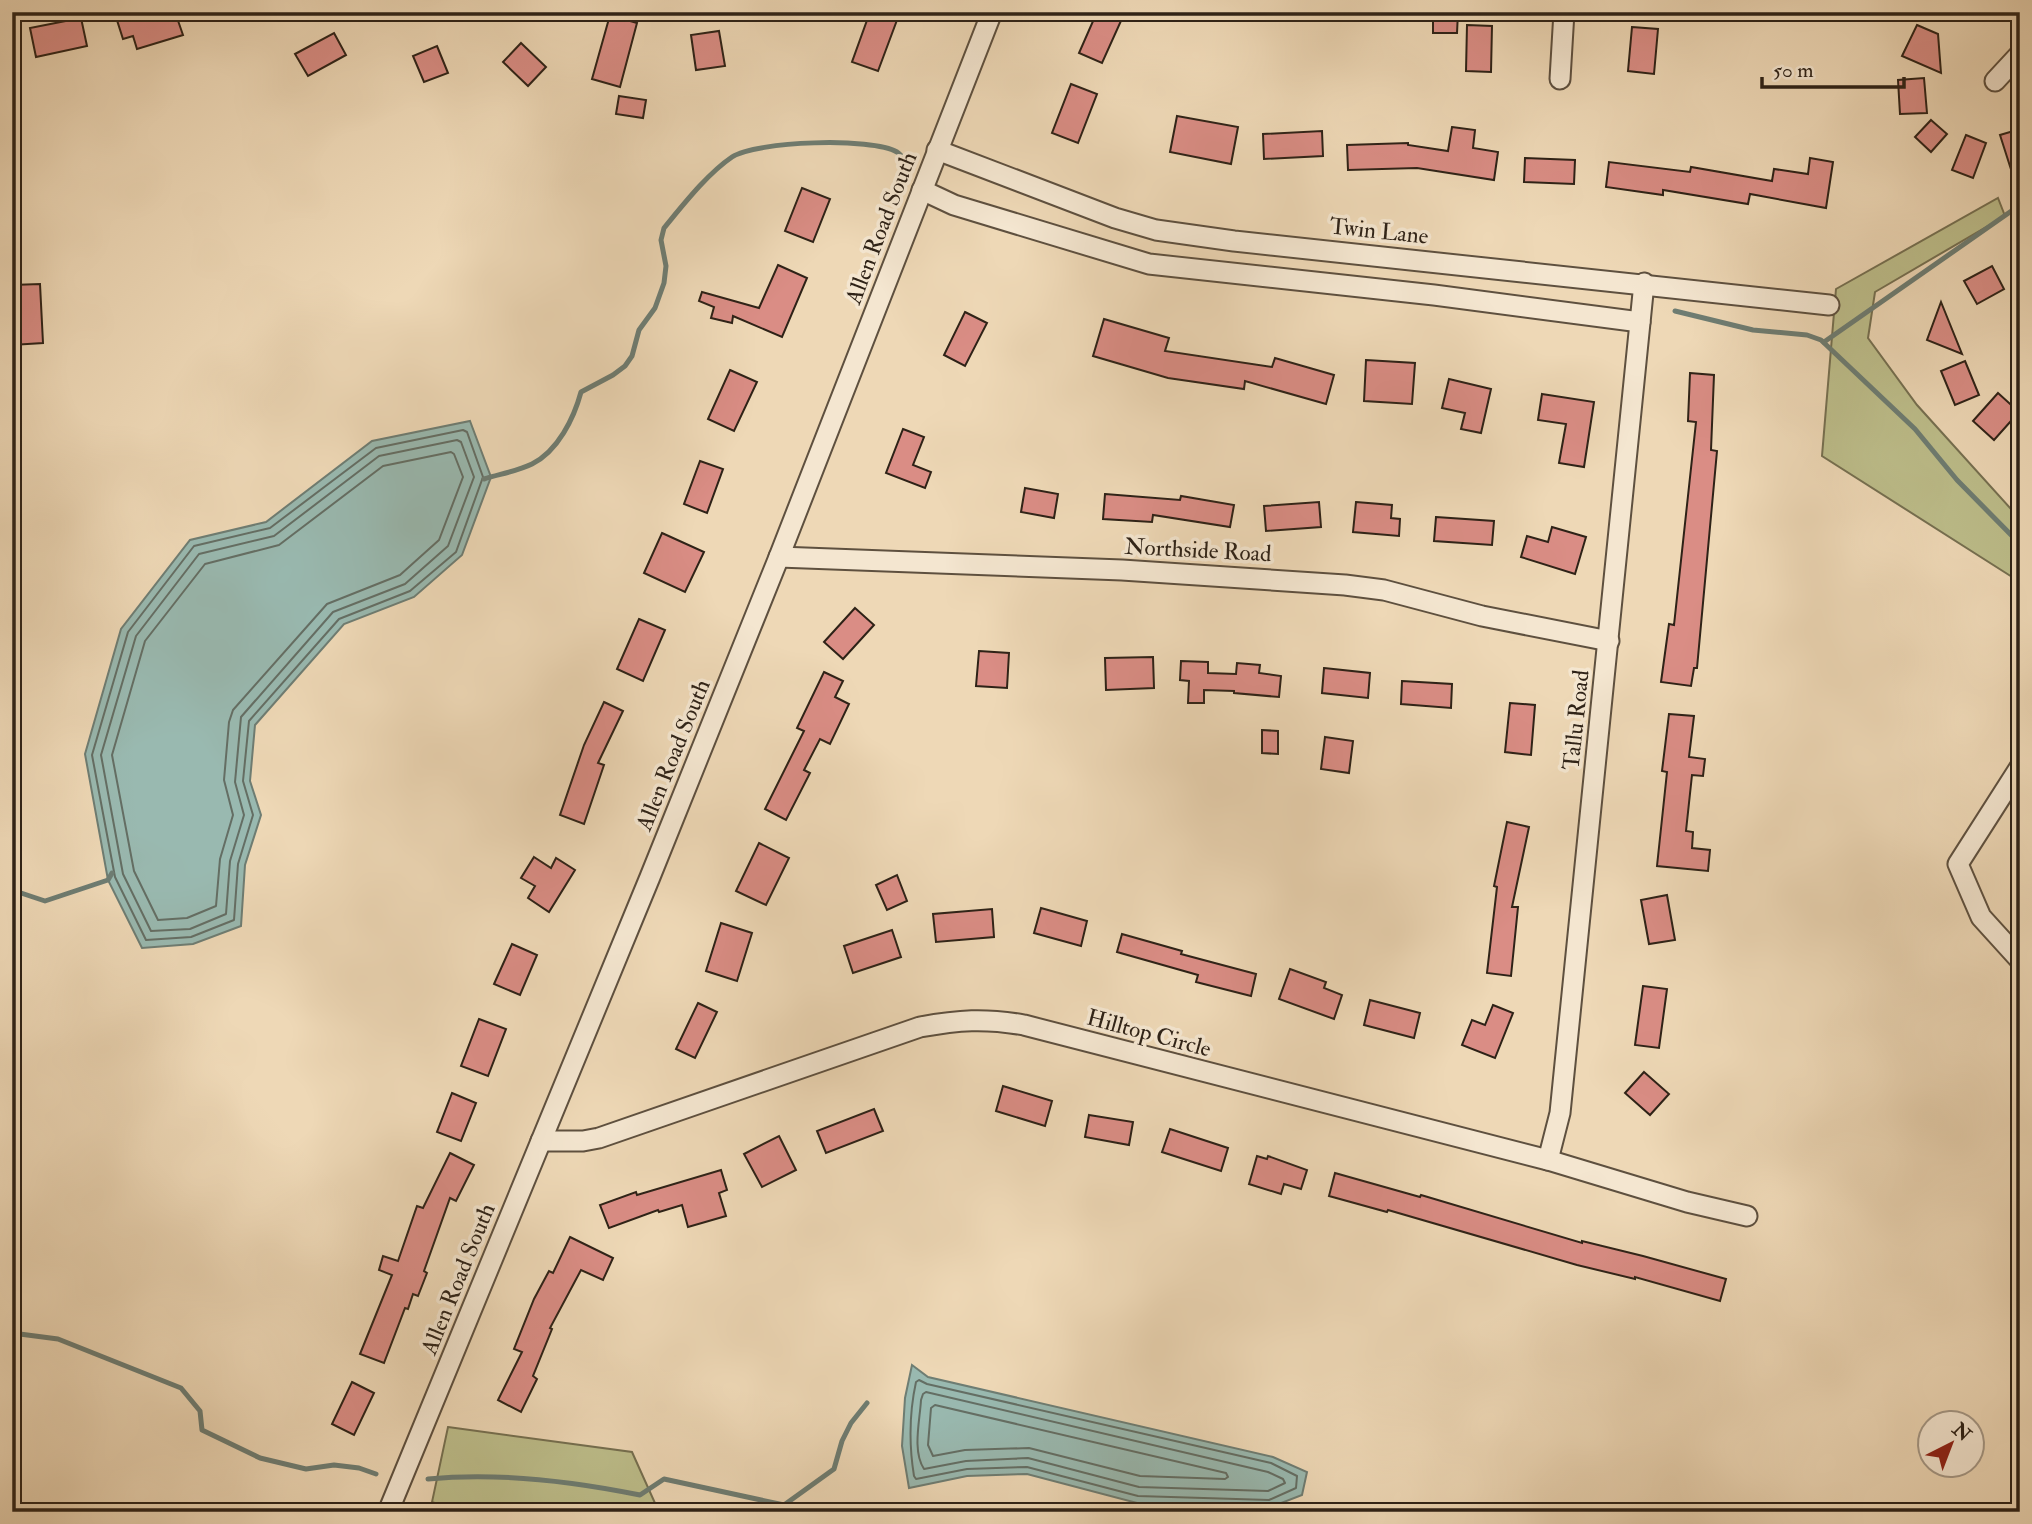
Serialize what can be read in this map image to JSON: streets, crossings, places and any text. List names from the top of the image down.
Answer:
{
  "streets": {
    "street": [
      "Allen Road South",
      "Twin Lane",
      "Northside Road",
      "Tallu Road",
      "Hilltop Circle"
    ]
  },
  "crossings": [
    ["Allen Road South", "Twin Lane"],
    ["Allen Road South", "Northside Road"],
    ["Allen Road South", "Hilltop Circle"],
    ["Twin Lane", "Tallu Road"],
    ["Northside Road", "Tallu Road"],
    ["Tallu Road", "Hilltop Circle"]
  ],
  "scale_bar": "50 m",
  "north": "top right"
}
